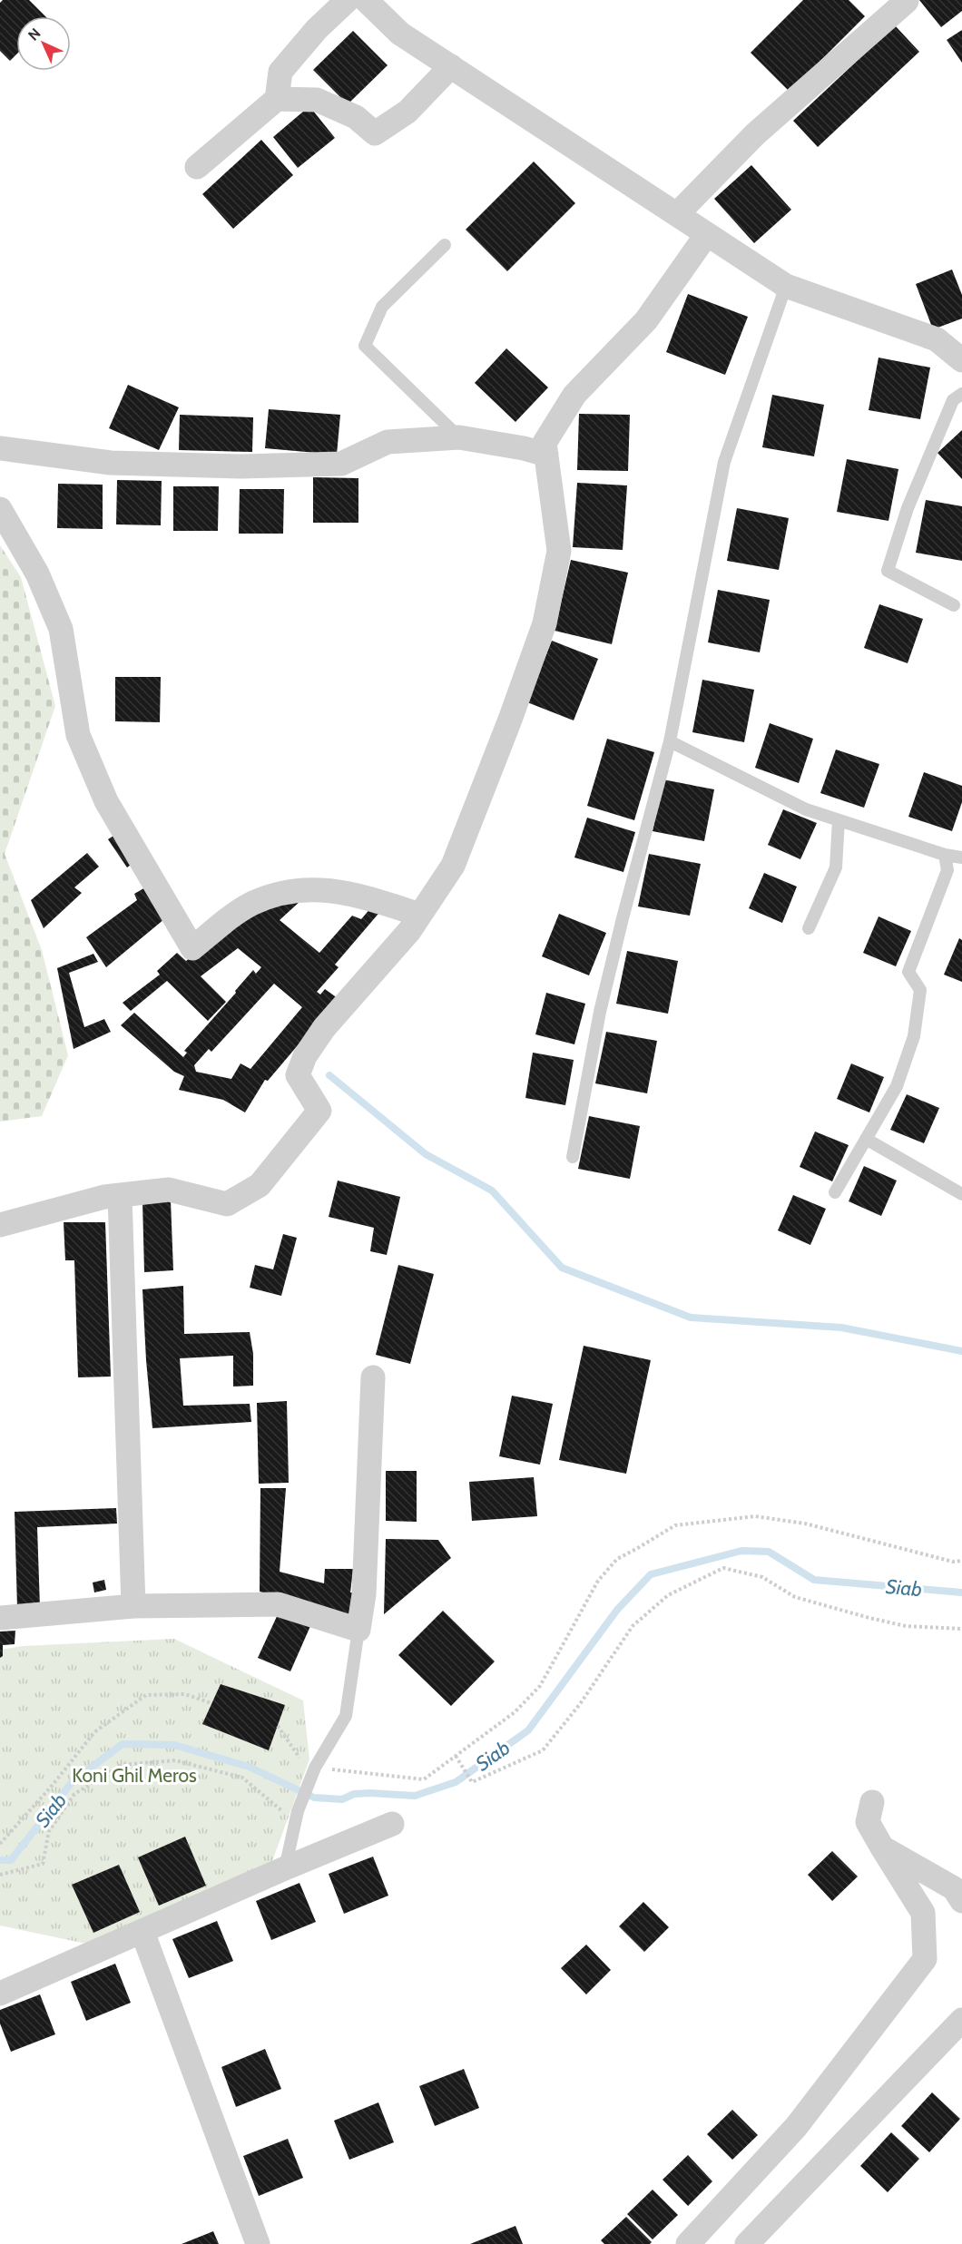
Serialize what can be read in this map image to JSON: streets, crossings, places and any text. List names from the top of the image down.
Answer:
{
  "water": ["Siab"],
  "parks": ["Koni Ghil Meros"],
  "north": "top left"
}
